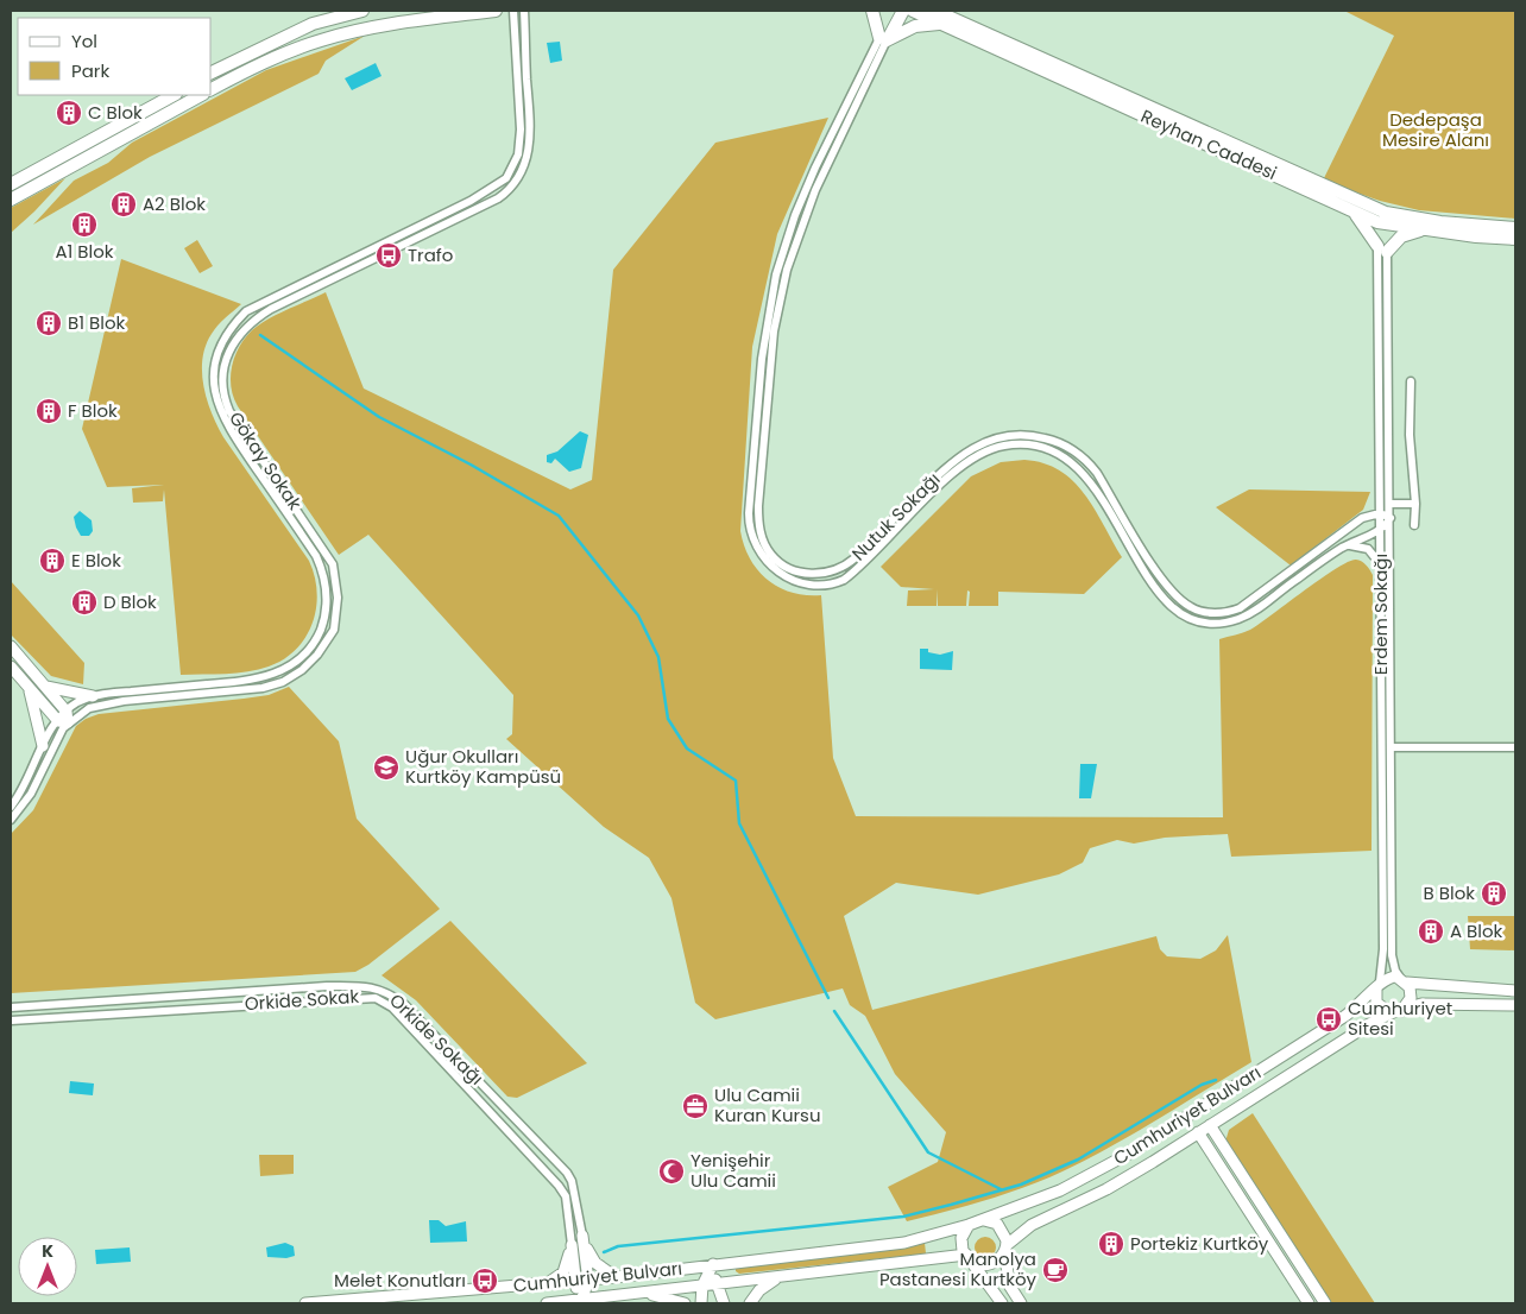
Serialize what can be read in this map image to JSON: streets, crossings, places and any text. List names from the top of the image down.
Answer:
{
  "streets": {
    "main road": ["Reyhan Caddesi"],
    "street": [
      "Gökay Sokak",
      "Nutuk Sokağı",
      "Erdem Sokağı",
      "Orkide Sokak",
      "Orkide Sokağı",
      "Cumhuriyet Bulvarı"
    ]
  },
  "crossings": [
    ["Nutuk Sokağı", "Erdem Sokağı"],
    ["Erdem Sokağı", "Cumhuriyet Bulvarı"]
  ],
  "parks": ["Dedepaşa Mesire Alanı"],
  "places": {
    "building": [
      "C Blok",
      "A2 Blok",
      "A1 Blok",
      "B1 Blok",
      "F Blok",
      "E Blok",
      "D Blok",
      "B Blok",
      "A Blok",
      "Portekiz Kurtköy"
    ],
    "bus stop": ["Trafo", "Cumhuriyet Sitesi", "Melet Konutları"],
    "school or university": ["Uğur Okulları Kurtköy Kampüsü"],
    "office": ["Ulu Camii Kuran Kursu"],
    "mosque": ["Yenişehir Ulu Camii"],
    "cafe": ["Manolya Pastanesi Kurtköy"]
  },
  "legend": ["Yol", "Park"],
  "north": "top"
}
